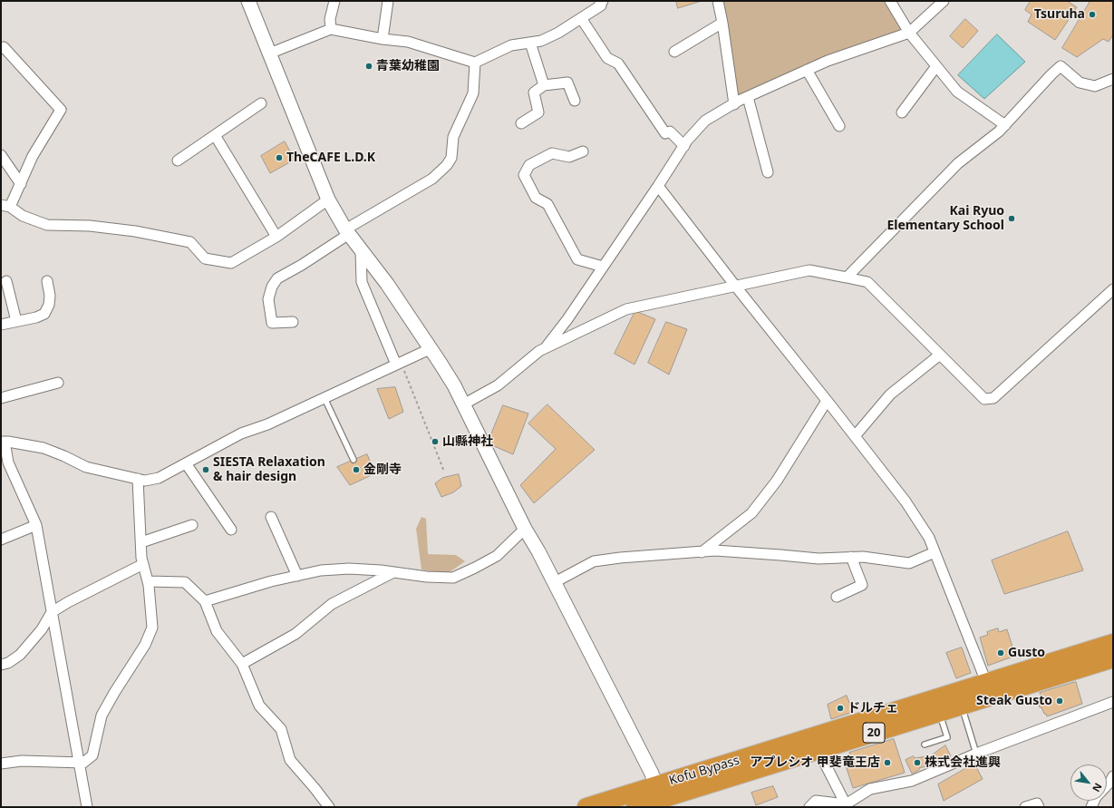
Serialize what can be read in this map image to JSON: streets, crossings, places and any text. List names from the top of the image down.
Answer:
{
  "streets": {
    "highway": ["20", "Kofu Bypass"]
  },
  "places": [
    "Tsuruha",
    "青葉幼稚園",
    "TheCAFE L.D.K",
    "Kai Ryuo Elementary School",
    "山縣神社",
    "SIESTA Relaxation & hair design",
    "金剛寺",
    "Gusto",
    "Steak Gusto",
    "ドルチェ",
    "アプレシオ 甲斐竜王店",
    "株式会社進興"
  ],
  "north": "bottom right"
}
